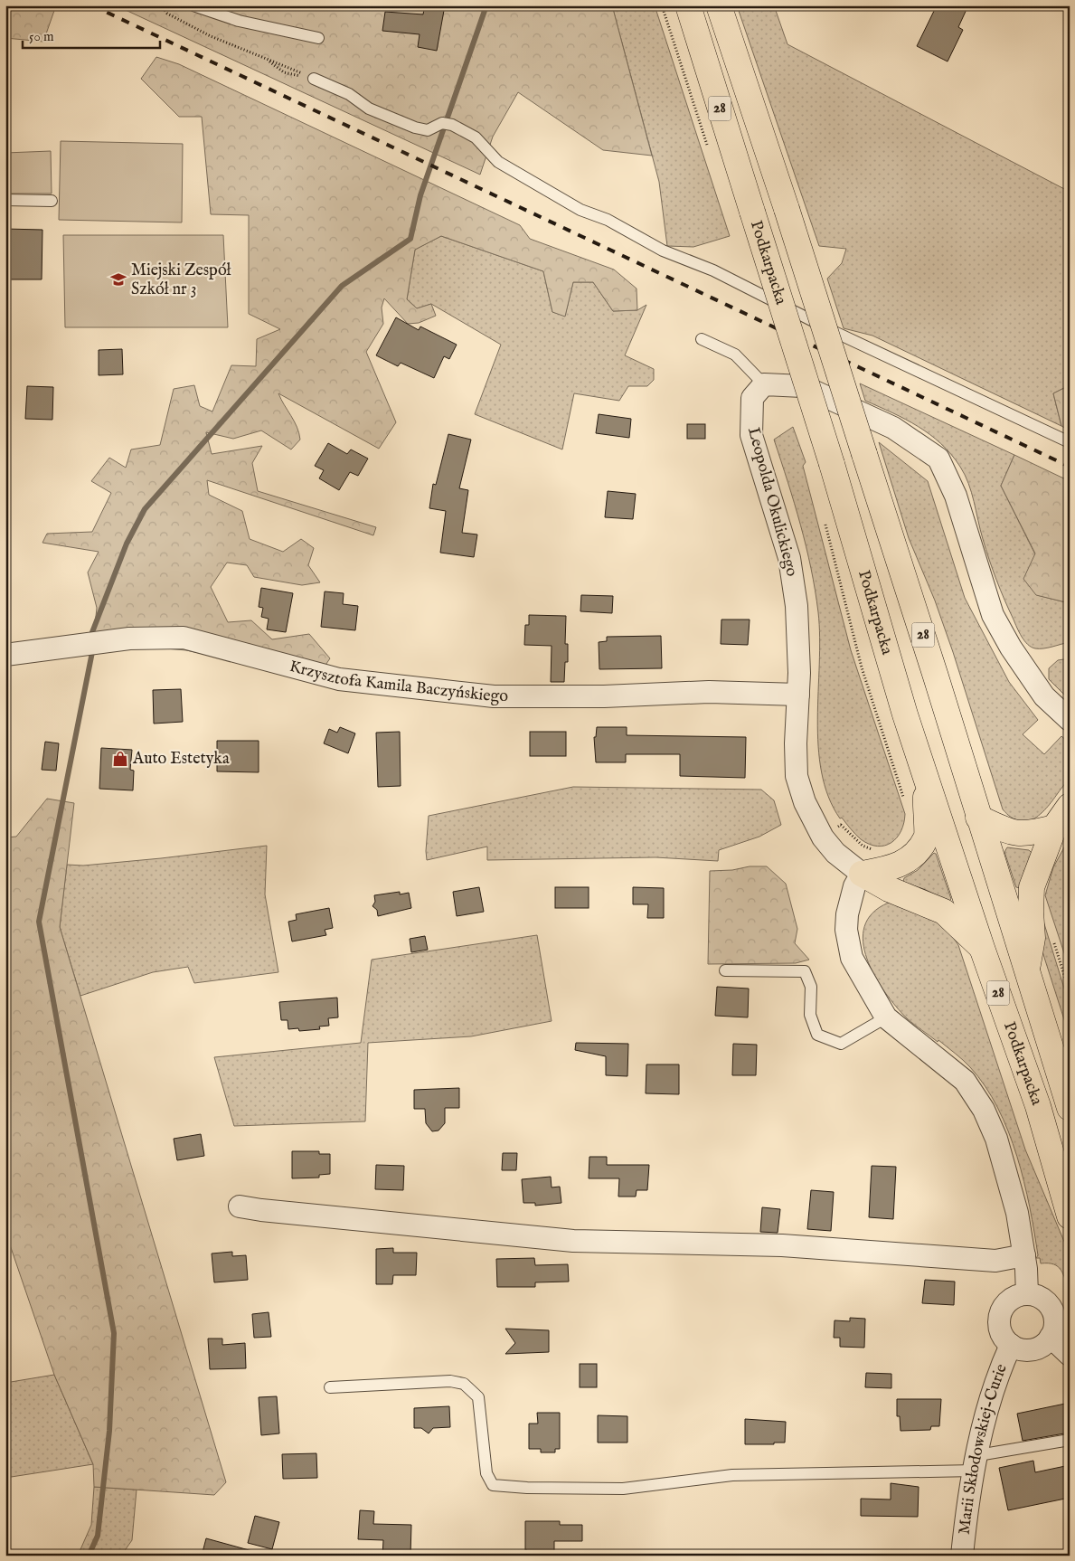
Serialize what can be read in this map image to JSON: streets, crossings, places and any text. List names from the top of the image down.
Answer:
{
  "streets": {
    "main road": ["28", "Podkarpacka"],
    "street": ["Leopolda Okulickiego", "Krzysztofa Kamila Baczyńskiego", "Marii Skłodowskiej-Curie"]
  },
  "crossings": [
    ["Leopolda Okulickiego", "Krzysztofa Kamila Baczyńskiego"]
  ],
  "places": {
    "school or university": ["Miejski Zespół Szkół nr 3"],
    "shop": ["Auto Estetyka"]
  },
  "scale_bar": "50 m"
}
